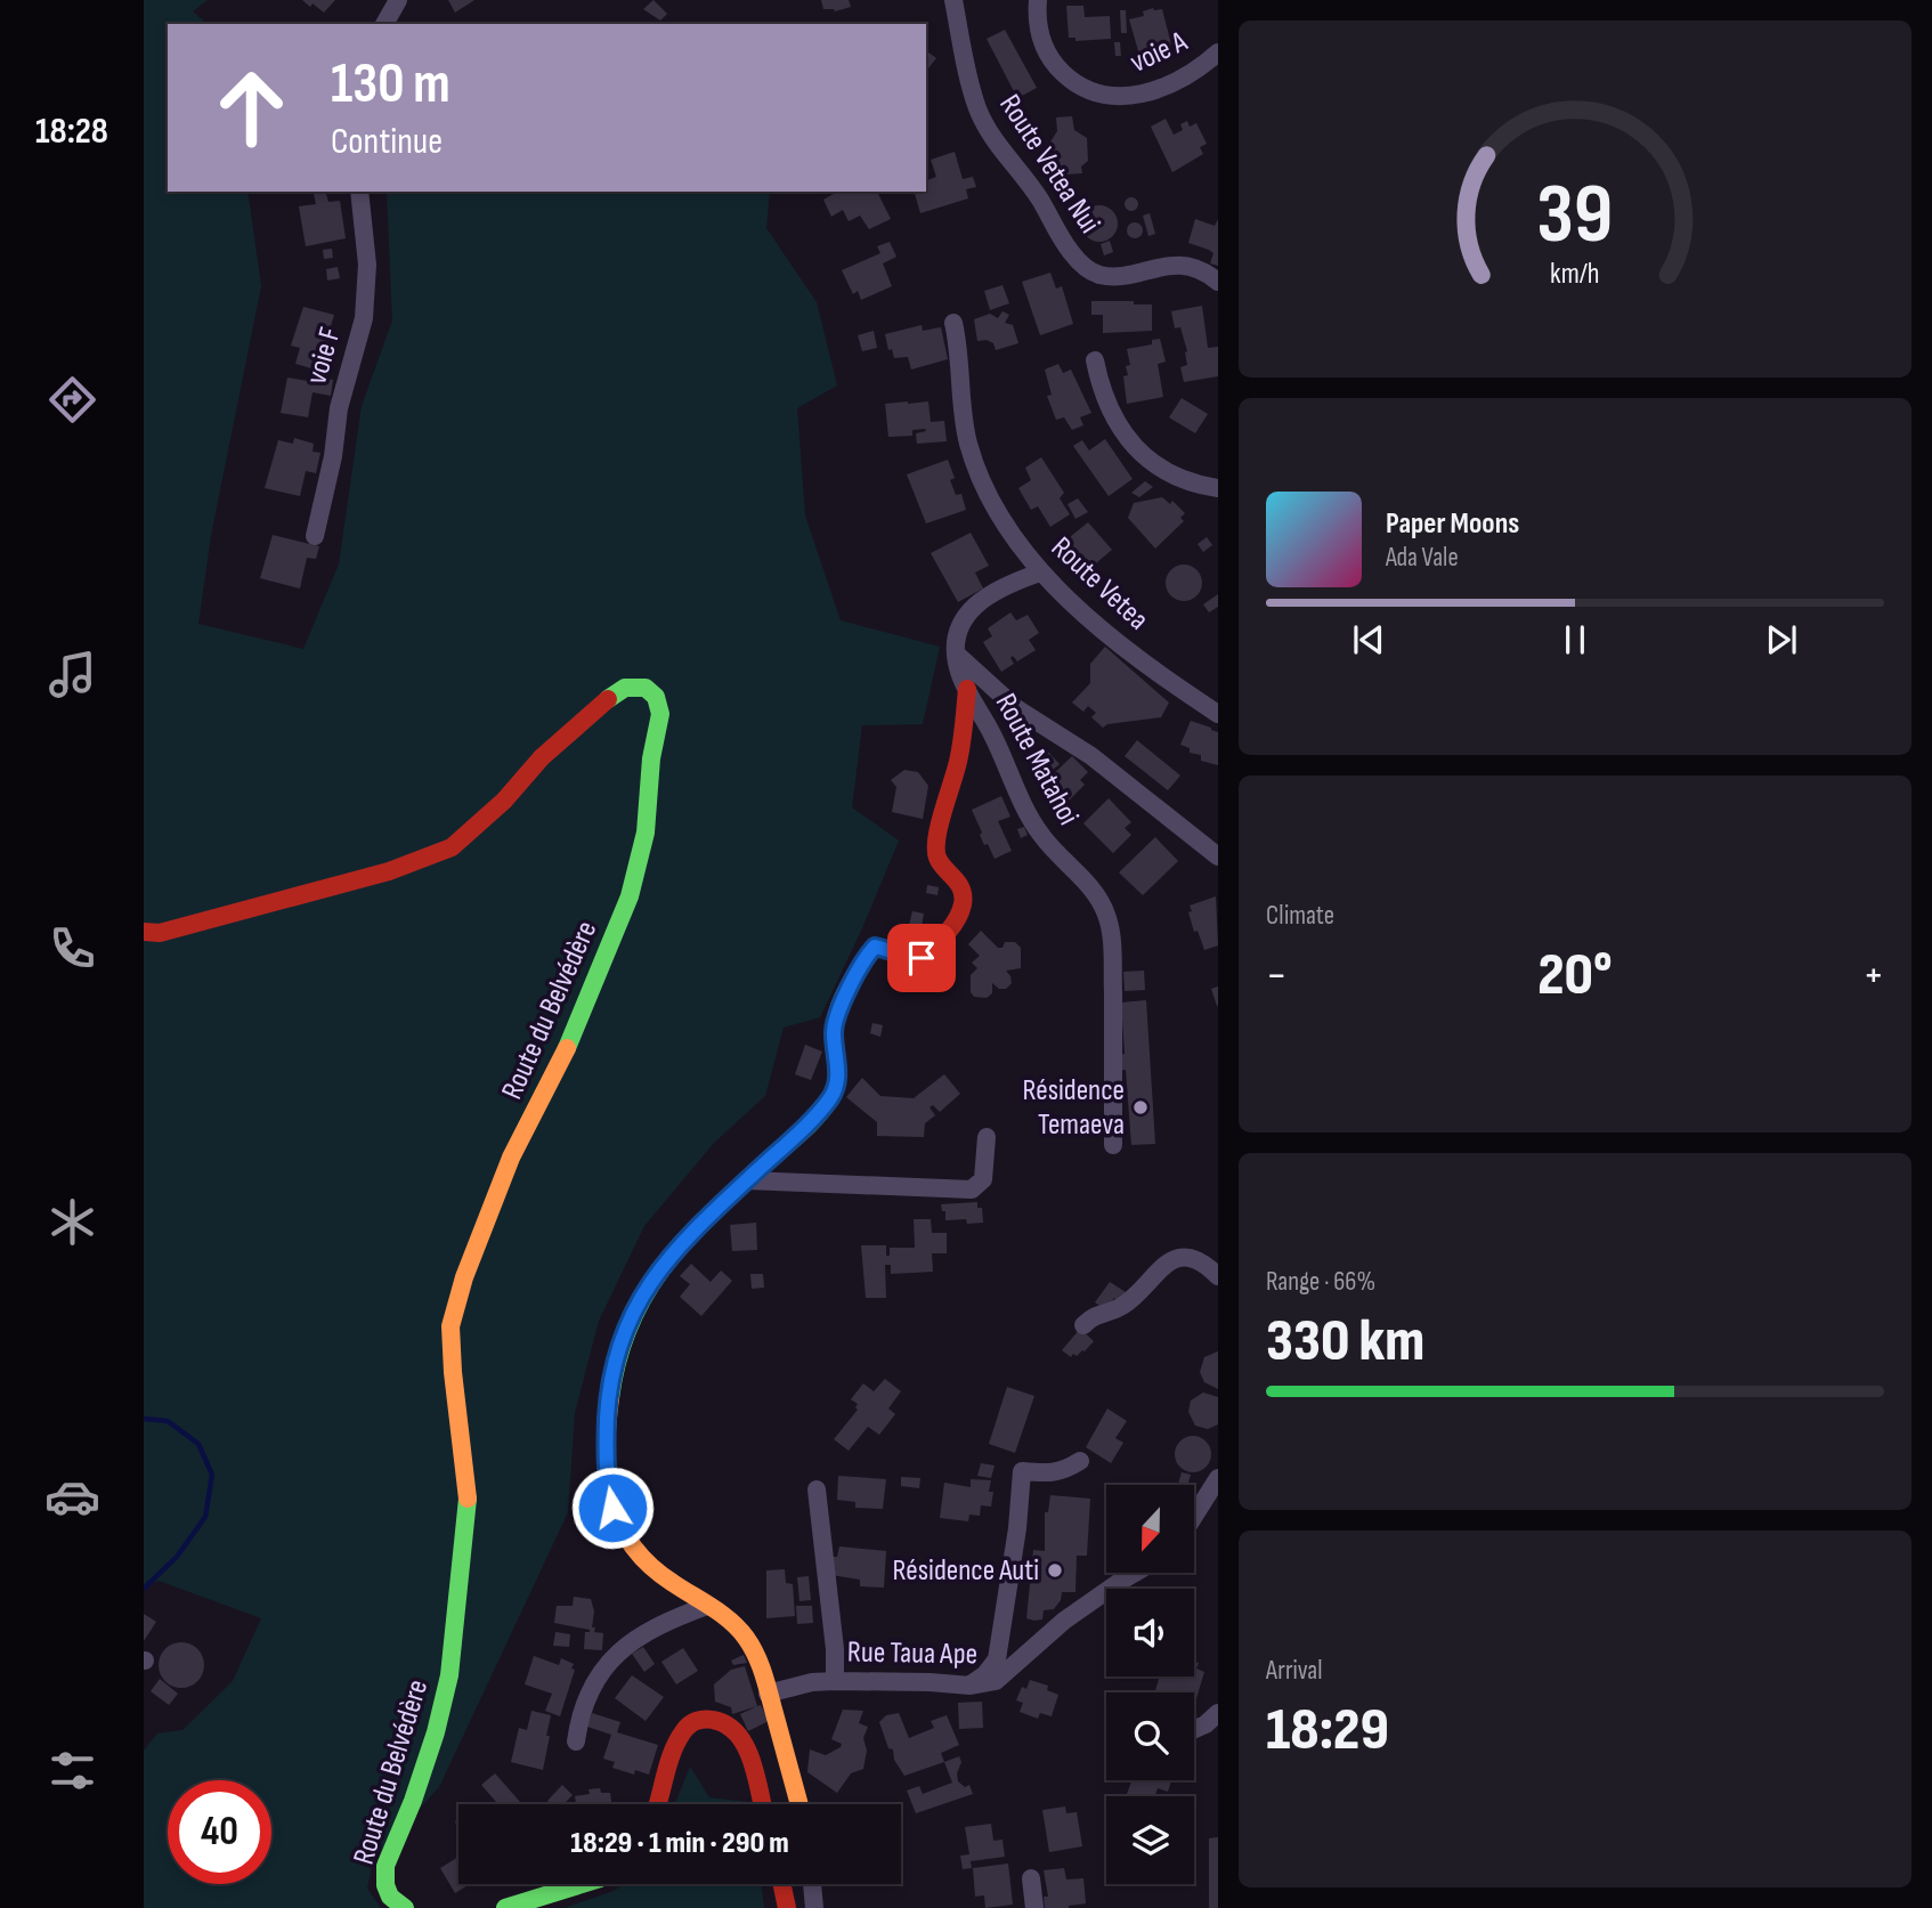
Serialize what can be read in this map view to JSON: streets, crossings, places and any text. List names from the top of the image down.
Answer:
{
  "streets": {
    "street": [
      "voie A",
      "Route Vetea Nui",
      "voie F",
      "Route Vetea",
      "Route Matahoi",
      "Route du Belvédère",
      "Rue Taua Ape"
    ]
  },
  "places": ["Résidence Temaeva", "Résidence Auti"],
  "north": "bottom",
  "page": {
    "tabs": "18:28",
    "turn": ["130 m", "Continue"],
    "song": ["Paper Moons", "Ada Vale"],
    "tile": [
      "Climate",
      ["Range · 66%", "330 km"],
      ["Arrival", "18:29"]
    ],
    "heat": ["−", "20°", "+"],
    "limit": "40",
    "trip": "18:29 · 1 min · 290 m",
    "gauge": ["39", "km/h"]
  }
}
